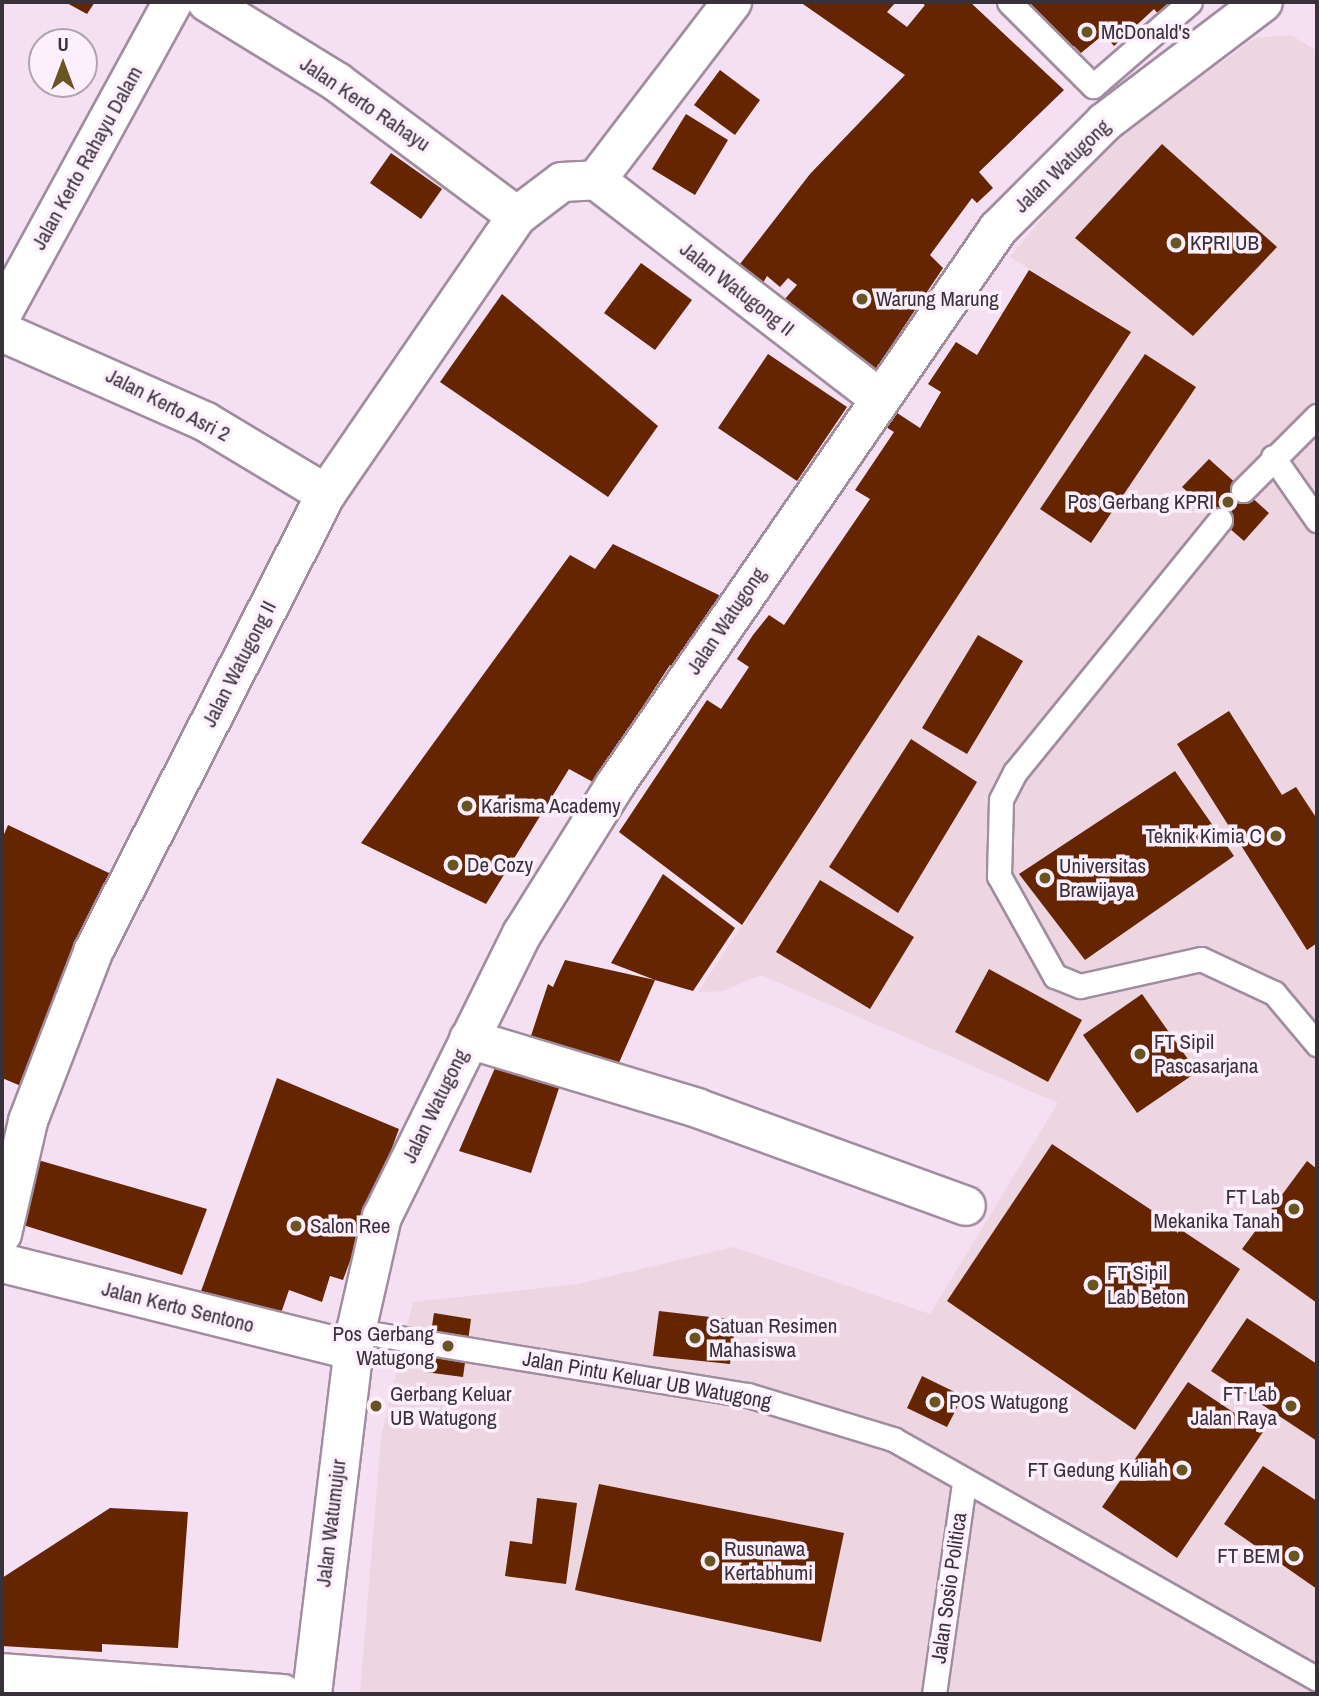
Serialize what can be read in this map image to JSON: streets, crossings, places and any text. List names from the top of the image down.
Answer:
{
  "streets": {
    "street": [
      "Jalan Kerto Rahayu",
      "Jalan Kerto Rahayu Dalam",
      "Jalan Watugong",
      "Jalan Watugong II",
      "Jalan Kerto Asri 2",
      "Jalan Kerto Sentono",
      "Jalan Watumujur"
    ],
    "lane": ["Jalan Pintu Keluar UB Watugong", "Jalan Sosio Politica"]
  },
  "crossings": [
    ["Jalan Kerto Rahayu", "Jalan Watugong II"],
    ["Jalan Watugong", "Jalan Watugong II"],
    ["Jalan Watugong", "Jalan Kerto Sentono"],
    ["Jalan Watugong", "Jalan Pintu Keluar UB Watugong"],
    ["Jalan Watugong", "Jalan Watumujur"],
    ["Jalan Watugong II", "Jalan Kerto Asri 2"],
    ["Jalan Kerto Sentono", "Jalan Pintu Keluar UB Watugong"],
    ["Jalan Kerto Sentono", "Jalan Watumujur"],
    ["Jalan Pintu Keluar UB Watugong", "Jalan Watumujur"],
    ["Jalan Pintu Keluar UB Watugong", "Jalan Sosio Politica"]
  ],
  "places": [
    "McDonald's",
    "KPRI UB",
    "Warung Marung",
    "Pos Gerbang KPRI",
    "Karisma Academy",
    "Teknik Kimia C",
    "De Cozy",
    "Universitas Brawijaya",
    "FT Sipil Pascasarjana",
    "FT Lab Mekanika Tanah",
    "Salon Ree",
    "FT Sipil Lab Beton",
    "Satuan Resimen Mahasiswa",
    "Pos Gerbang Watugong",
    "POS Watugong",
    "Gerbang Keluar UB Watugong",
    "FT Lab Jalan Raya",
    "FT Gedung Kuliah",
    "FT BEM",
    "Rusunawa Kertabhumi"
  ],
  "north": "top"
}
